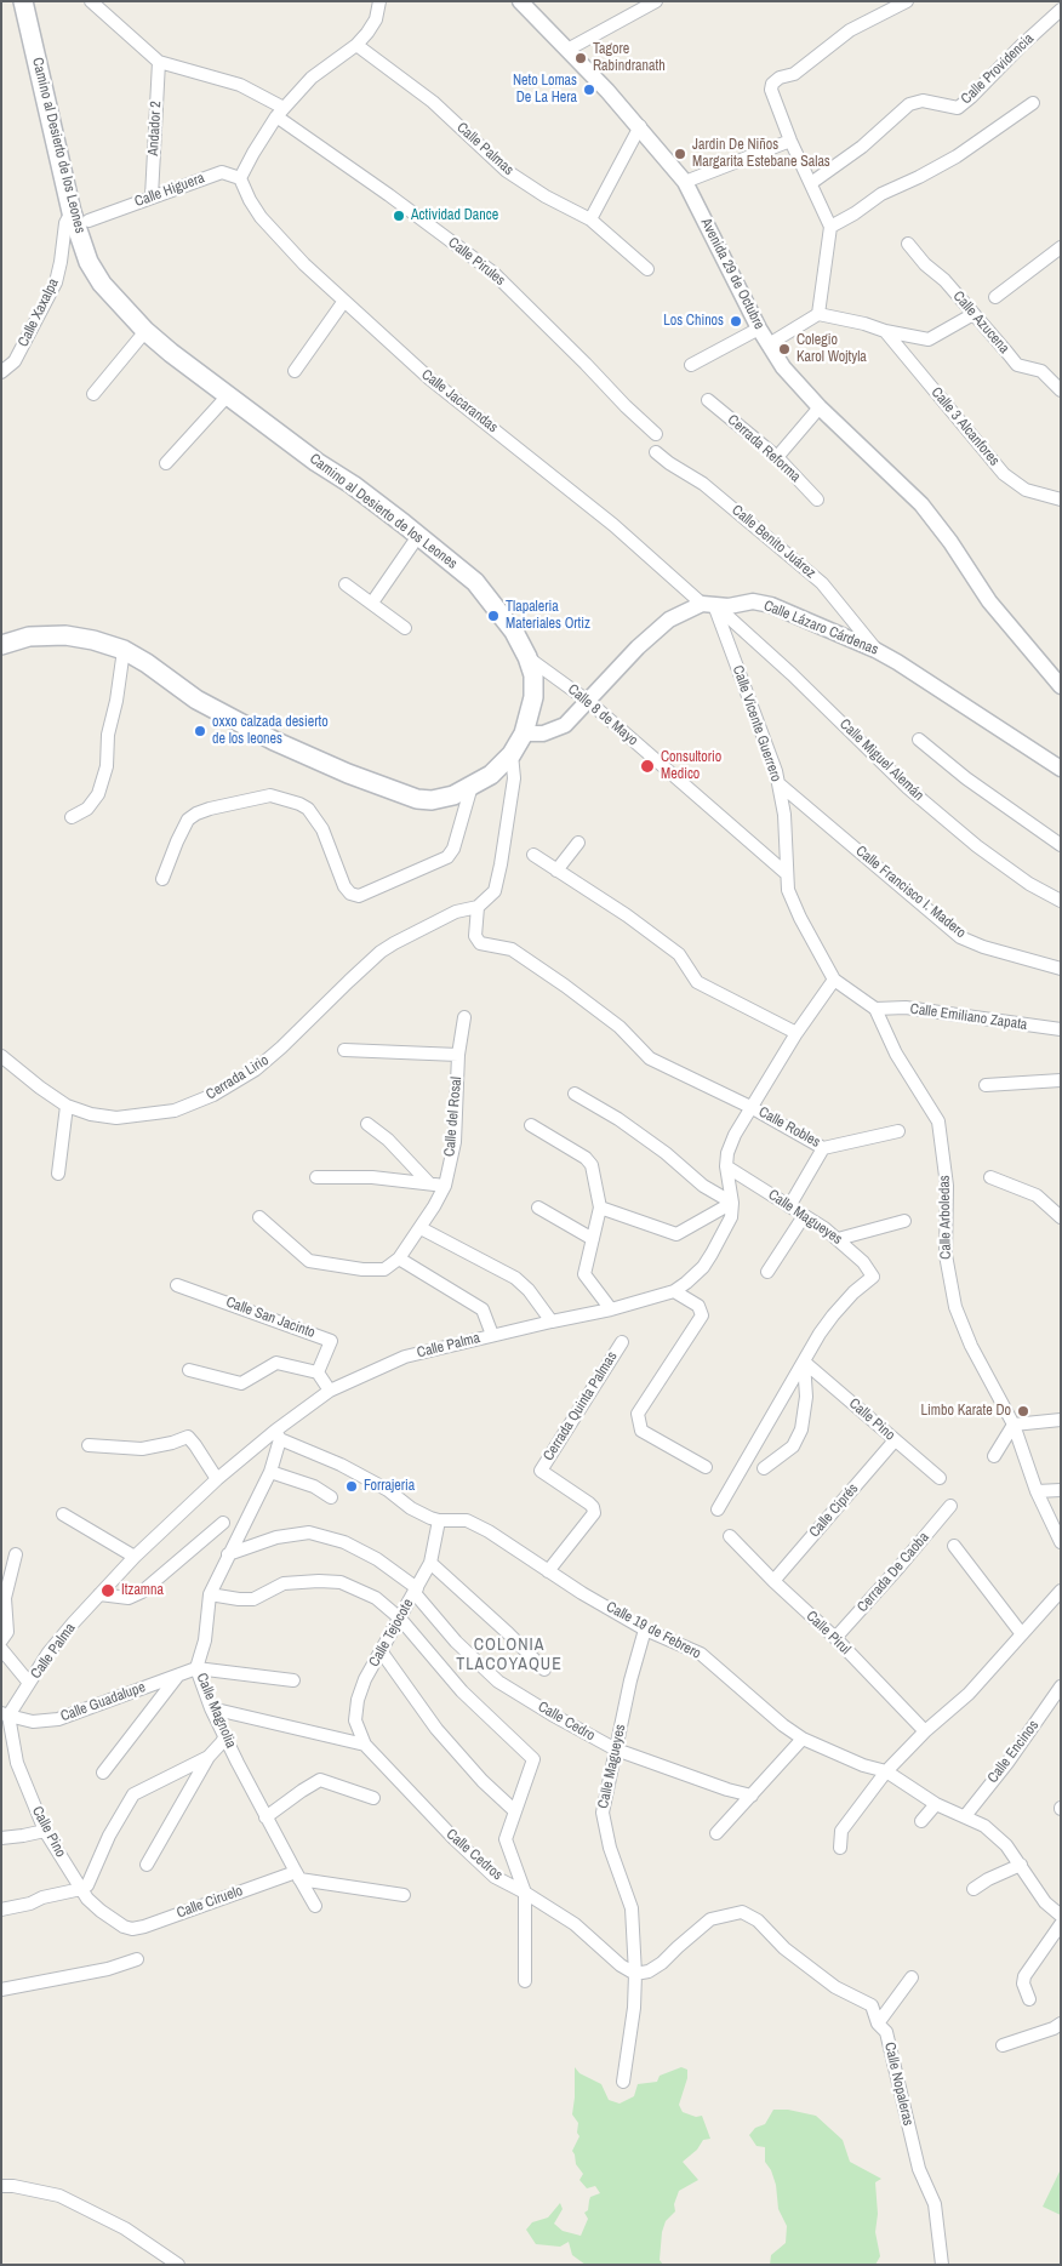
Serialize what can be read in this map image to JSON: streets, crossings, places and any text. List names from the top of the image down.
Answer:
{
  "streets": {
    "main road": ["Camino al Desierto de los Leones"],
    "street": [
      "Calle Providencia",
      "Andador 2",
      "Calle Palmas",
      "Calle Higuera",
      "Calle Pirules",
      "Avenida 29 de Octubre",
      "Calle Xaxalpa",
      "Calle Azucena",
      "Calle Jacarandas",
      "Calle 3 Alcanfores",
      "Cerrada Reforma",
      "Calle Benito Juárez",
      "Calle Lázaro Cárdenas",
      "Calle 8 de Mayo",
      "Calle Vicente Guerrero",
      "Calle Miguel Alemán",
      "Calle Francisco I. Madero",
      "Calle Emiliano Zapata",
      "Cerrada Lirio",
      "Calle del Rosal",
      "Calle Robles",
      "Calle Magueyes",
      "Calle Arboledas",
      "Calle San Jacinto",
      "Calle Palma",
      "Cerrada Quinta Palmas",
      "Calle Pino",
      "Calle Ciprés",
      "Cerrada De Caoba",
      "Calle 19 de Febrero",
      "Calle Tejocote",
      "Calle Pirul",
      "Calle Guadalupe",
      "Calle Magnolia",
      "Calle Cedro",
      "Calle Encinos",
      "Calle Cedros",
      "Calle Ciruelo",
      "Calle Nopaleras"
    ]
  },
  "crossings": [
    ["Andador 2", "Calle Higuera"],
    ["Andador 2", "Calle Pirules"],
    ["Camino al Desierto de los Leones", "Calle Xaxalpa"],
    ["Camino al Desierto de los Leones", "Calle Lázaro Cárdenas"],
    ["Camino al Desierto de los Leones", "Calle 8 de Mayo"],
    ["Calle Higuera", "Calle Jacarandas"],
    ["Calle Jacarandas", "Calle Lázaro Cárdenas"],
    ["Calle Jacarandas", "Calle Vicente Guerrero"],
    ["Calle Jacarandas", "Calle Miguel Alemán"],
    ["Calle Benito Juárez", "Calle Lázaro Cárdenas"],
    ["Calle Lázaro Cárdenas", "Calle 8 de Mayo"],
    ["Calle Lázaro Cárdenas", "Calle Vicente Guerrero"],
    ["Calle Lázaro Cárdenas", "Calle Miguel Alemán"],
    ["Calle 8 de Mayo", "Calle Vicente Guerrero"],
    ["Calle Vicente Guerrero", "Calle Miguel Alemán"],
    ["Calle Vicente Guerrero", "Calle Francisco I. Madero"],
    ["Calle Vicente Guerrero", "Calle Palma"],
    ["Calle Emiliano Zapata", "Calle Arboledas"],
    ["Cerrada Lirio", "Calle Robles"],
    ["Calle Robles", "Calle Palma"],
    ["Calle Magueyes", "Calle Palma"],
    ["Calle Magueyes", "Calle Pino"],
    ["Calle Magueyes", "Calle 19 de Febrero"],
    ["Calle Magueyes", "Calle Cedro"],
    ["Calle Magueyes", "Calle Cedros"],
    ["Calle Magueyes", "Calle Nopaleras"],
    ["Calle Palma", "Calle Pino"],
    ["Calle Palma", "Calle 19 de Febrero"],
    ["Calle Palma", "Calle Guadalupe"],
    ["Calle Palma", "Calle Magnolia"],
    ["Cerrada Quinta Palmas", "Calle 19 de Febrero"],
    ["Calle Pino", "Calle Ciprés"],
    ["Calle Pino", "Calle Guadalupe"],
    ["Calle Pino", "Calle Ciruelo"],
    ["Calle Ciprés", "Calle Pirul"],
    ["Cerrada De Caoba", "Calle Pirul"],
    ["Calle 19 de Febrero", "Calle Tejocote"],
    ["Calle 19 de Febrero", "Calle Magnolia"],
    ["Calle 19 de Febrero", "Calle Encinos"],
    ["Calle Tejocote", "Calle Cedro"],
    ["Calle Tejocote", "Calle Cedros"],
    ["Calle Guadalupe", "Calle Magnolia"],
    ["Calle Magnolia", "Calle Cedro"],
    ["Calle Magnolia", "Calle Ciruelo"],
    ["Calle Cedros", "Calle Nopaleras"]
  ],
  "districts": ["COLONIA TLACOYAQUE"],
  "places": [
    "Tagore Rabindranath",
    "Neto Lomas De La Hera",
    "Jardin De Niños Margarita Estebane Salas",
    "Actividad Dance",
    "Los Chinos",
    "Colegio Karol Wojtyla",
    "Tlapaleria Materiales Ortiz",
    "oxxo calzada desierto de los leones",
    "Consultorio Medico",
    "Limbo Karate Do",
    "Forrajeria",
    "Itzamna"
  ]
}
